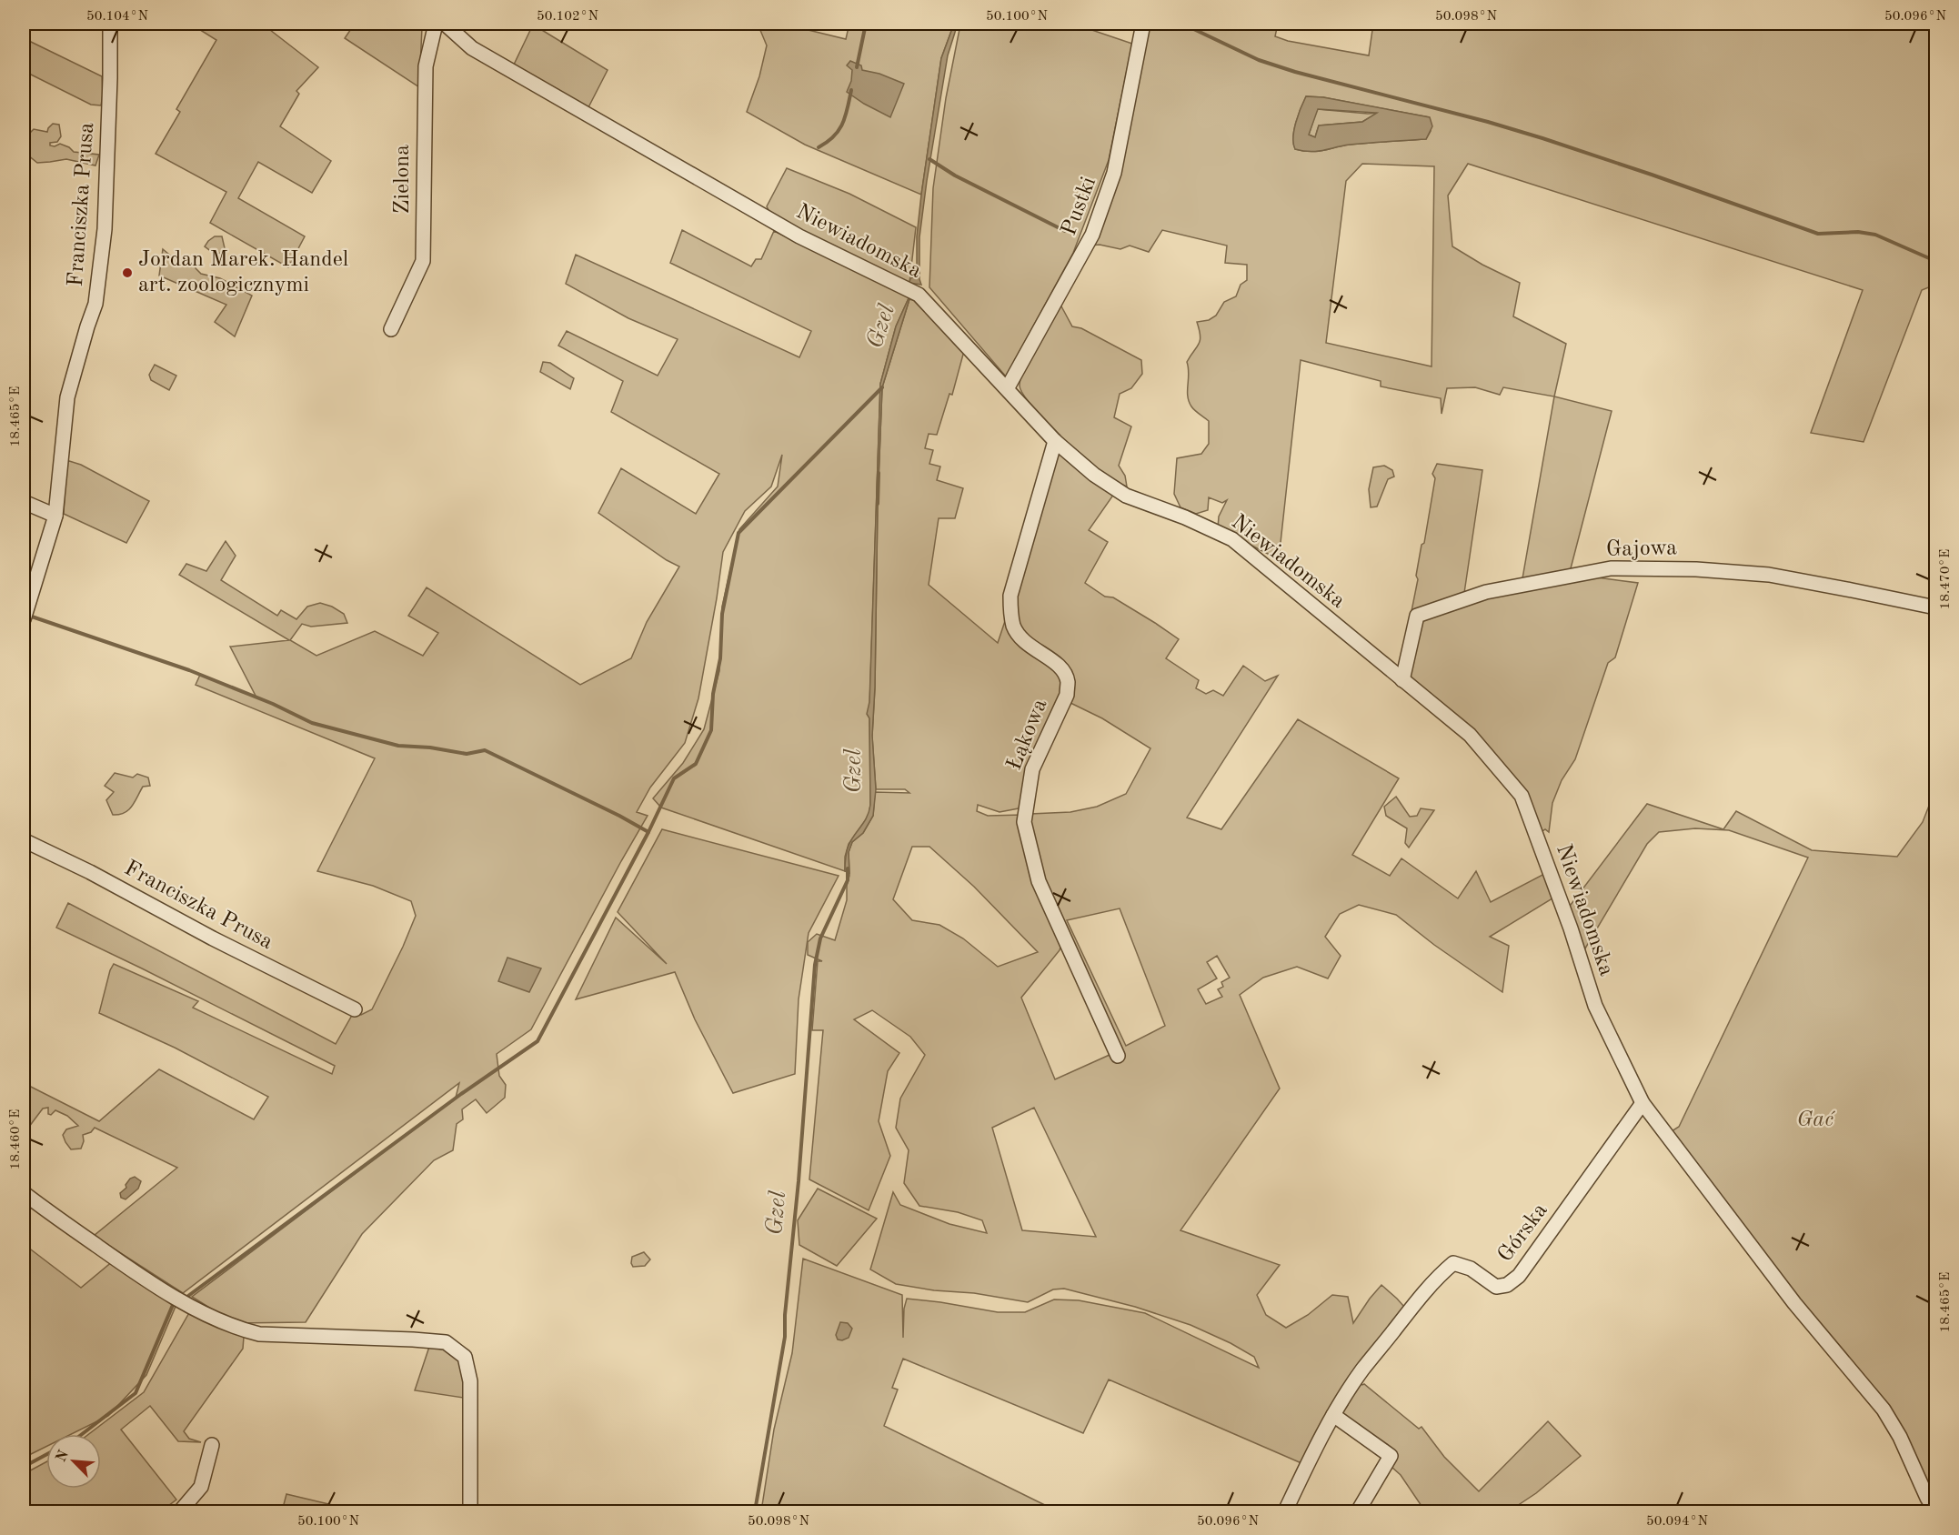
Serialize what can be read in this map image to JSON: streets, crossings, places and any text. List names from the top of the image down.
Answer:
{
  "streets": {
    "street": [
      "Zielona",
      "Franciszka Prusa",
      "Pustki",
      "Niewiadomska",
      "Gajowa",
      "Łąkowa",
      "Górska"
    ]
  },
  "crossings": [
    ["Pustki", "Niewiadomska"],
    ["Niewiadomska", "Gajowa"],
    ["Niewiadomska", "Łąkowa"],
    ["Niewiadomska", "Górska"]
  ],
  "water": ["Gzel"],
  "parks": ["Gać"],
  "places": ["Jordan Marek. Handel art. zoologicznymi"],
  "north": "top left",
  "coordinates": [
    "50.104°N",
    "50.102°N",
    "50.100°N",
    "50.098°N",
    "50.096°N",
    "18.465°E",
    "18.470°E",
    "18.460°E",
    "50.094°N"
  ]
}
